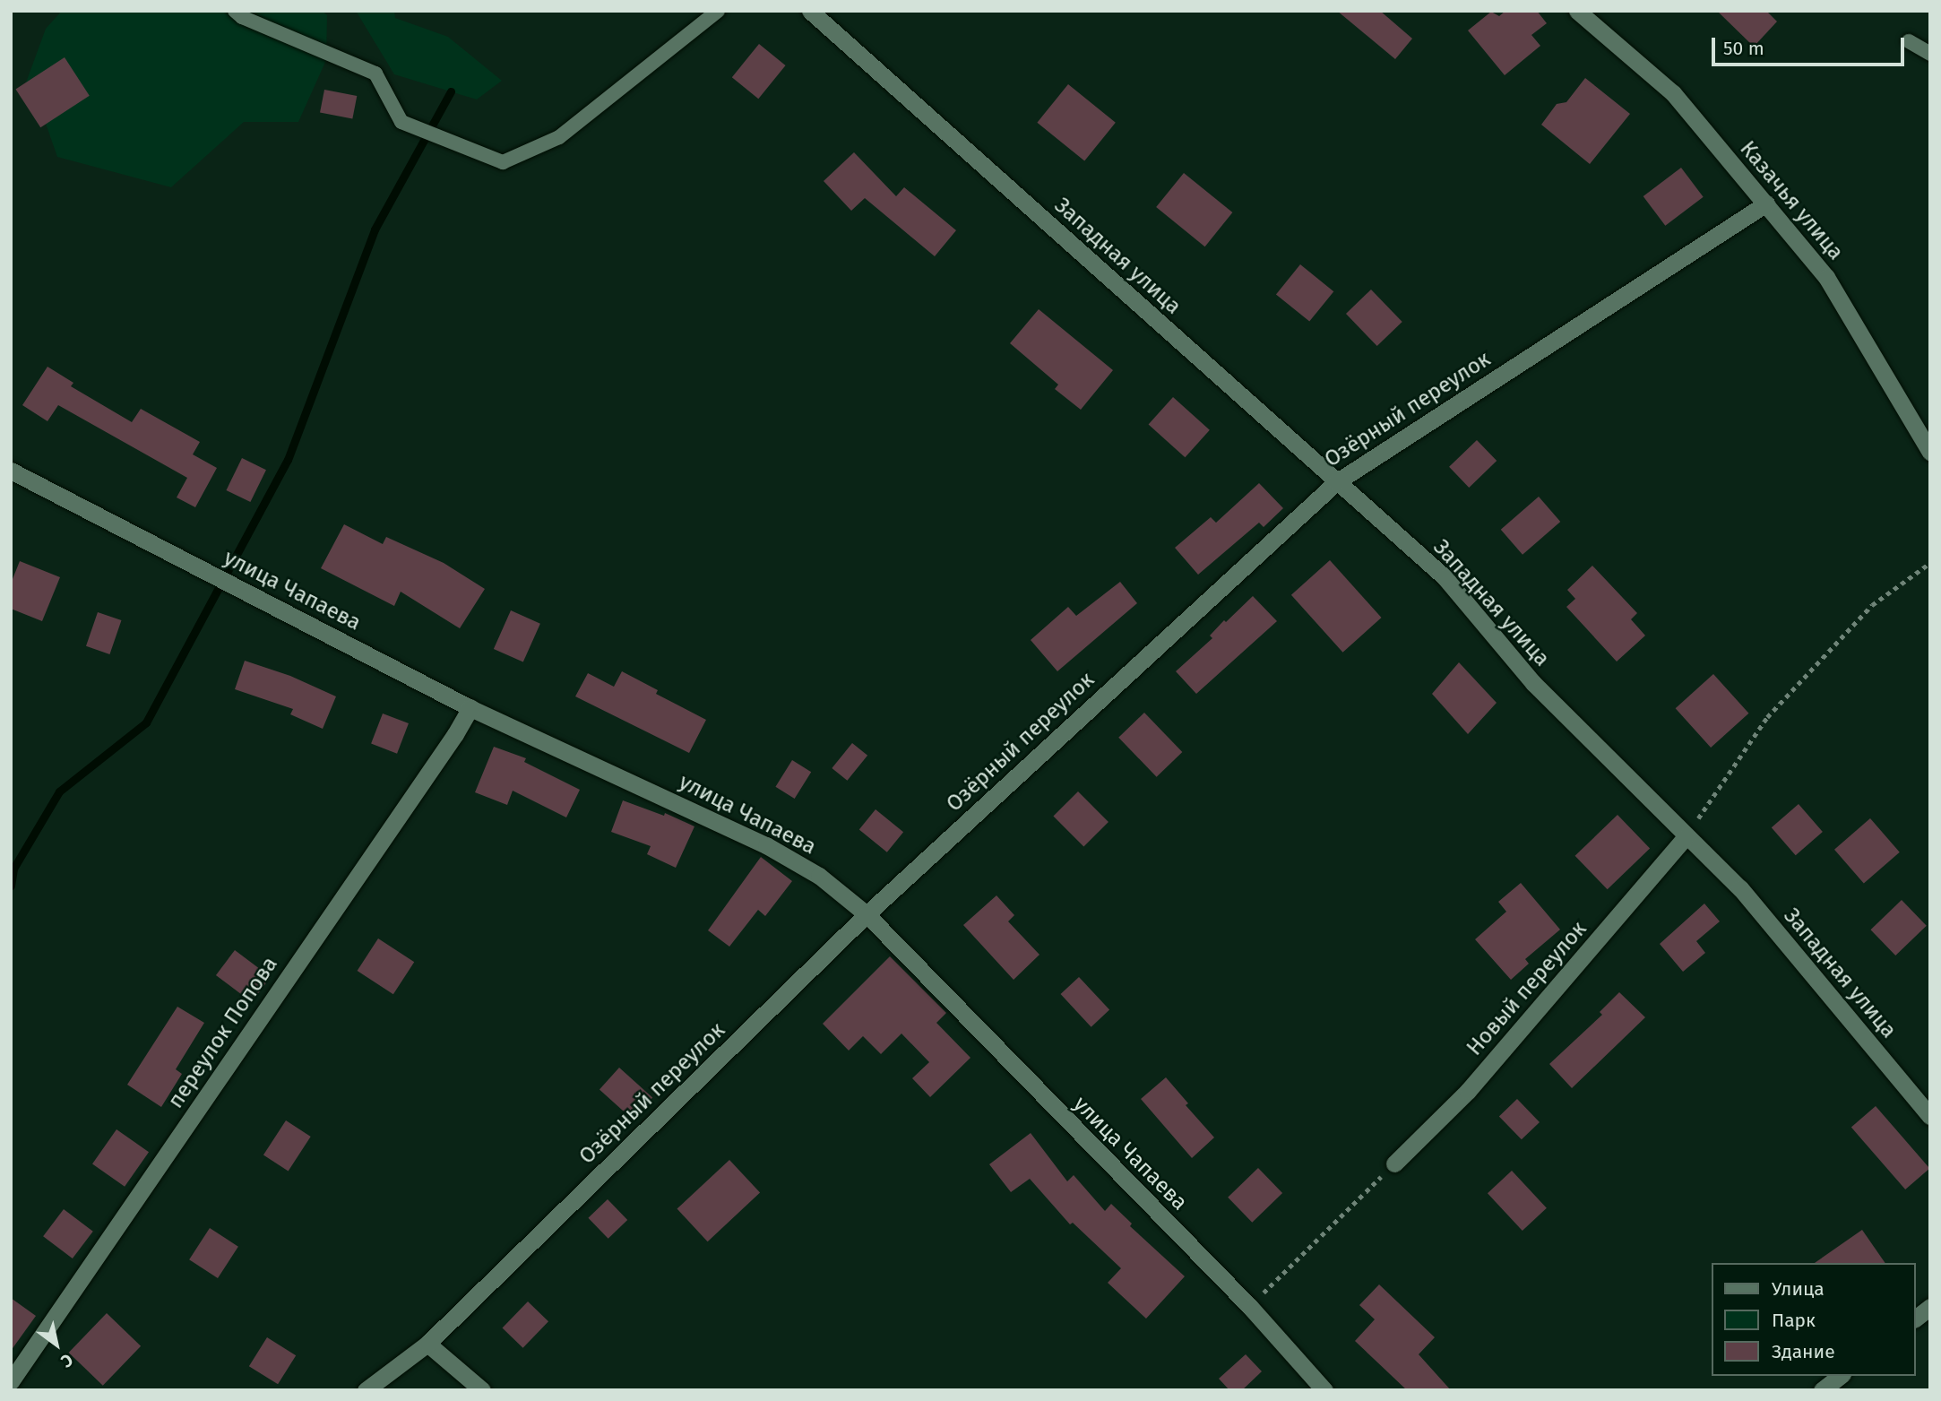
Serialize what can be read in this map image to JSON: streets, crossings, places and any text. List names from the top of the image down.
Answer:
{
  "streets": {
    "street": [
      "Казачья улица",
      "Западная улица",
      "Озёрный переулок",
      "улица Чапаева",
      "Новый переулок",
      "переулок Попова"
    ]
  },
  "crossings": [
    ["Казачья улица", "Озёрный переулок"],
    ["Западная улица", "Озёрный переулок"],
    ["Западная улица", "Новый переулок"],
    ["Озёрный переулок", "улица Чапаева"],
    ["улица Чапаева", "переулок Попова"]
  ],
  "legend": ["Улица", "Парк", "Здание"],
  "scale_bar": "50 m",
  "north": "bottom right"
}
